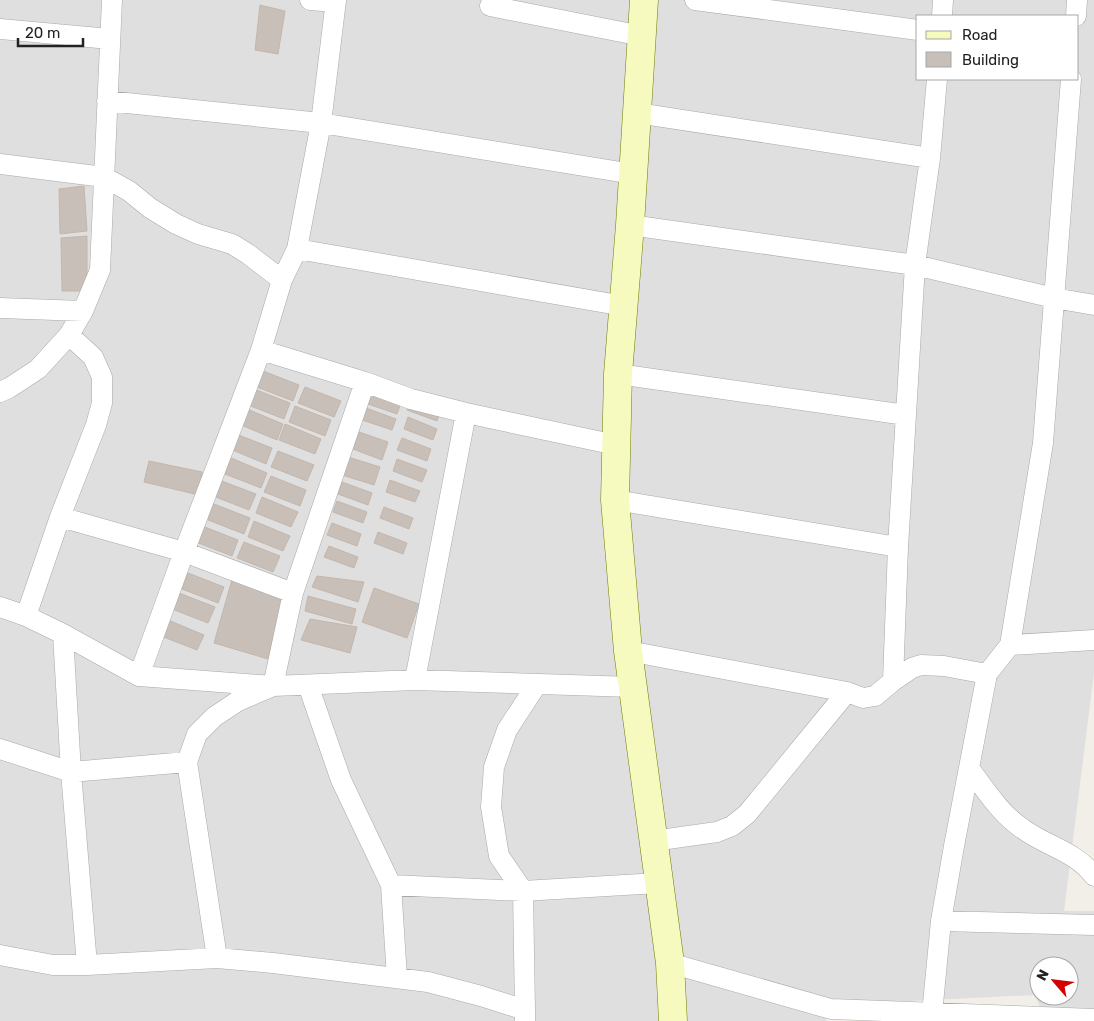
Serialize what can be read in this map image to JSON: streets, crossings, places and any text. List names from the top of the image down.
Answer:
{
  "legend": ["Road", "Building"],
  "scale_bar": "20 m",
  "north": "top left"
}
